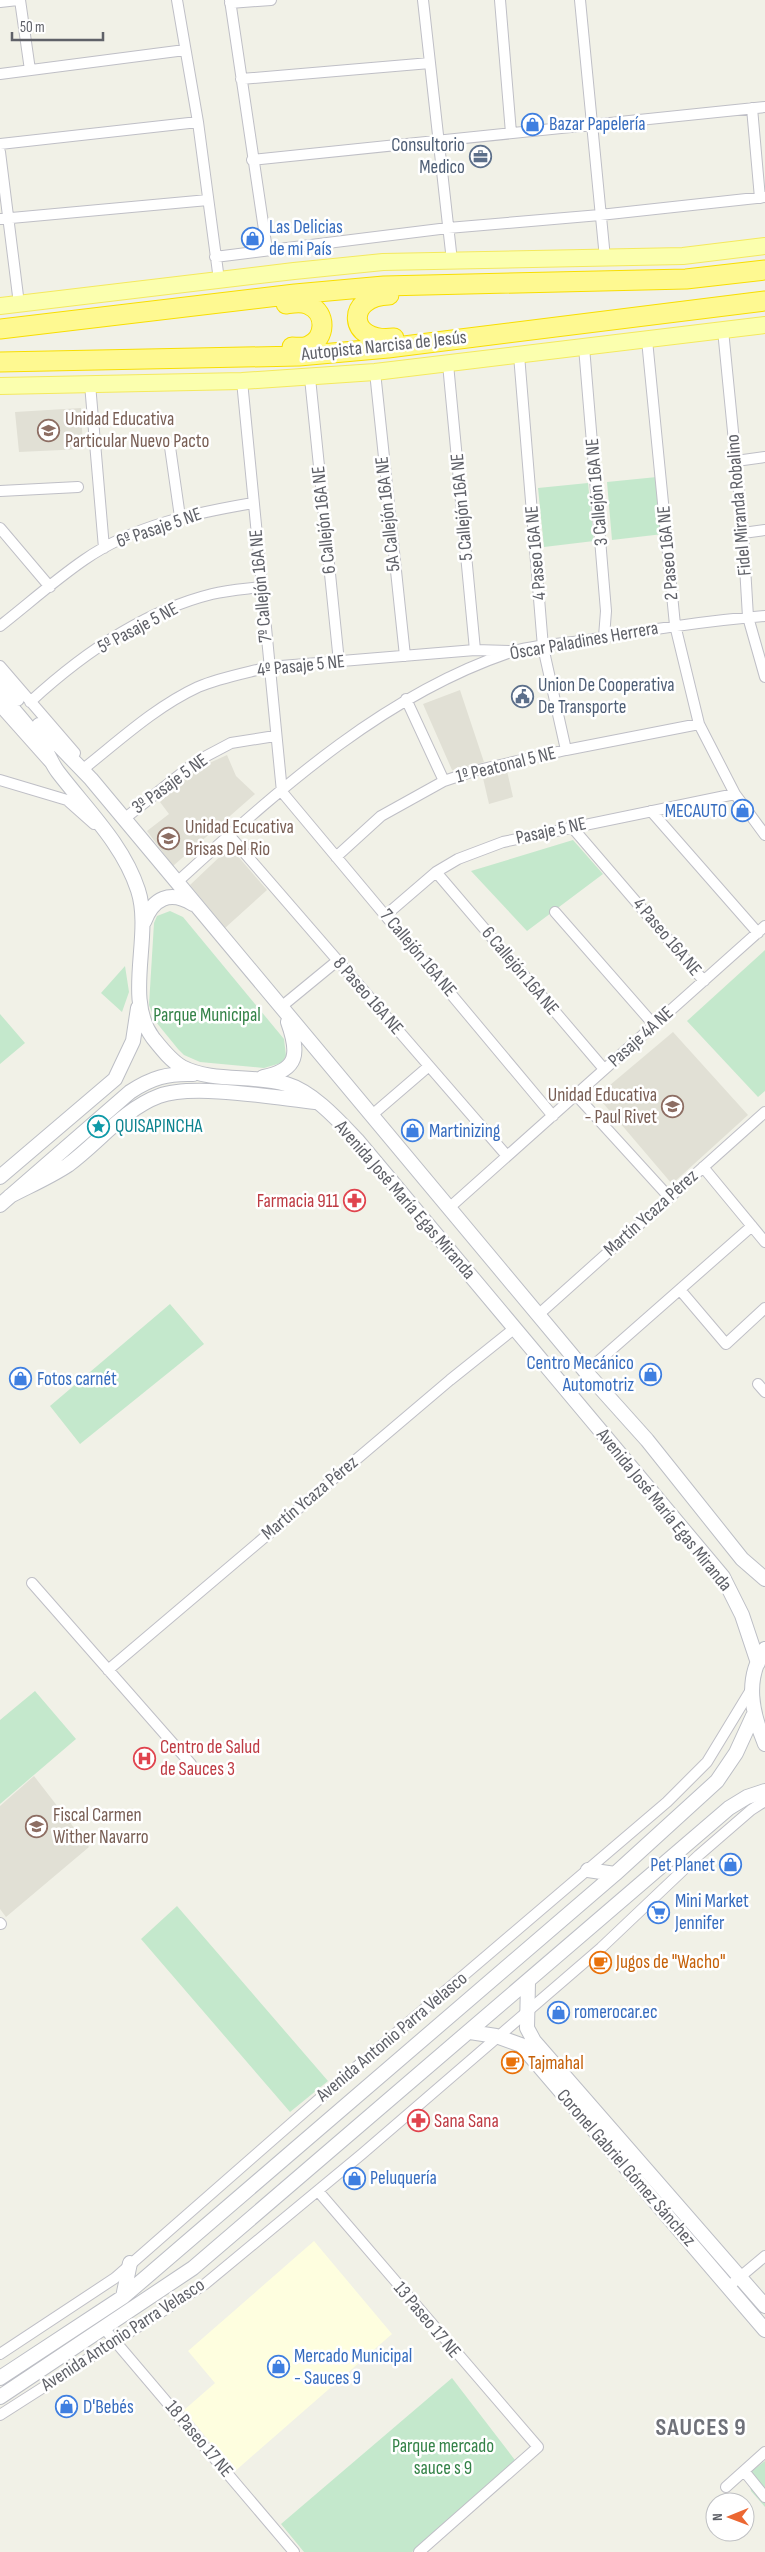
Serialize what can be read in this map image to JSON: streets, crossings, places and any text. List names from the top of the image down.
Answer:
{
  "streets": {
    "highway": ["Autopista Narcisa de Jesús"],
    "main road": ["Avenida José María Egas Miranda", "Avenida Antonio Parra Velasco", "Coronel Gabriel Gómez Sánchez"],
    "street": [
      "3 Callejón 16A NE",
      "Fidel Miranda Robalino",
      "5 Callejón 16A NE",
      "5A Callejón 16A NE",
      "6 Callejón 16A NE",
      "6º Pasaje 5 NE",
      "4 Paseo 16A NE",
      "2 Paseo 16A NE",
      "7º Callejón 16A NE",
      "5º Pasaje 5 NE",
      "Óscar Paladines Herrera",
      "4º Pasaje 5 NE",
      "1º Peatonal 5 NE",
      "3º Pasaje 5 NE",
      "Pasaje 5 NE",
      "7 Callejón 16A NE",
      "8 Paseo 16A NE",
      "Pasaje 4A NE",
      "Martín Ycaza Pérez",
      "13 Paseo 17 NE",
      "18 Paseo 17 NE"
    ]
  },
  "crossings": [
    ["Autopista Narcisa de Jesús", "3 Callejón 16A NE"],
    ["Autopista Narcisa de Jesús", "Fidel Miranda Robalino"],
    ["Autopista Narcisa de Jesús", "5 Callejón 16A NE"],
    ["Autopista Narcisa de Jesús", "5A Callejón 16A NE"],
    ["Autopista Narcisa de Jesús", "6 Callejón 16A NE"],
    ["Autopista Narcisa de Jesús", "4 Paseo 16A NE"],
    ["Autopista Narcisa de Jesús", "2 Paseo 16A NE"],
    ["Autopista Narcisa de Jesús", "7º Callejón 16A NE"],
    ["3 Callejón 16A NE", "Óscar Paladines Herrera"],
    ["Fidel Miranda Robalino", "Óscar Paladines Herrera"],
    ["5 Callejón 16A NE", "4º Pasaje 5 NE"],
    ["5A Callejón 16A NE", "4º Pasaje 5 NE"],
    ["6 Callejón 16A NE", "4º Pasaje 5 NE"],
    ["6 Callejón 16A NE", "Pasaje 5 NE"],
    ["6 Callejón 16A NE", "Pasaje 4A NE"],
    ["6º Pasaje 5 NE", "7º Callejón 16A NE"],
    ["4 Paseo 16A NE", "Óscar Paladines Herrera"],
    ["4 Paseo 16A NE", "1º Peatonal 5 NE"],
    ["4 Paseo 16A NE", "Pasaje 5 NE"],
    ["4 Paseo 16A NE", "Pasaje 4A NE"],
    ["2 Paseo 16A NE", "Óscar Paladines Herrera"],
    ["2 Paseo 16A NE", "1º Peatonal 5 NE"],
    ["2 Paseo 16A NE", "Pasaje 5 NE"],
    ["7º Callejón 16A NE", "5º Pasaje 5 NE"],
    ["7º Callejón 16A NE", "Óscar Paladines Herrera"],
    ["7º Callejón 16A NE", "4º Pasaje 5 NE"],
    ["7º Callejón 16A NE", "3º Pasaje 5 NE"],
    ["7º Callejón 16A NE", "7 Callejón 16A NE"],
    ["Óscar Paladines Herrera", "4º Pasaje 5 NE"],
    ["Óscar Paladines Herrera", "7 Callejón 16A NE"],
    ["Óscar Paladines Herrera", "8 Paseo 16A NE"],
    ["Óscar Paladines Herrera", "Avenida José María Egas Miranda"],
    ["4º Pasaje 5 NE", "Avenida José María Egas Miranda"],
    ["1º Peatonal 5 NE", "7 Callejón 16A NE"],
    ["3º Pasaje 5 NE", "Avenida José María Egas Miranda"],
    ["Pasaje 5 NE", "7 Callejón 16A NE"],
    ["7 Callejón 16A NE", "Pasaje 4A NE"],
    ["8 Paseo 16A NE", "Pasaje 4A NE"],
    ["Pasaje 4A NE", "Avenida José María Egas Miranda"],
    ["Avenida José María Egas Miranda", "Martín Ycaza Pérez"],
    ["Avenida Antonio Parra Velasco", "Coronel Gabriel Gómez Sánchez"],
    ["Avenida Antonio Parra Velasco", "13 Paseo 17 NE"],
    ["Avenida Antonio Parra Velasco", "18 Paseo 17 NE"]
  ],
  "districts": ["SAUCES 9"],
  "parks": ["Parque Municipal", "Parque mercado sauce s 9"],
  "places": {
    "shop": [
      "Bazar Papelería",
      "Las Delicias de mi País",
      "MECAUTO",
      "Martinizing",
      "Centro Mecánico Automotriz",
      "Fotos carnét",
      "Pet Planet",
      "romerocar.ec",
      "Peluquería",
      "Mercado Municipal - Sauces 9",
      "D'Bebés"
    ],
    "office": ["Consultorio Medico"],
    "school or university": [
      "Unidad Educativa Particular Nuevo Pacto",
      "Unidad Ecucativa Brisas Del Rio",
      "Unidad Educativa - Paul Rivet",
      "Fiscal Carmen Wither Navarro"
    ],
    "public building": ["Union De Cooperativa De Transporte"],
    "place": ["QUISAPINCHA"],
    "pharmacy": ["Farmacia 911", "Sana Sana"],
    "hospital": ["Centro de Salud de Sauces 3"],
    "supermarket": ["Mini Market Jennifer"],
    "cafe": ["Jugos de \"Wacho\"", "Tajmahal"]
  },
  "scale_bar": "50 m",
  "north": "left"
}
